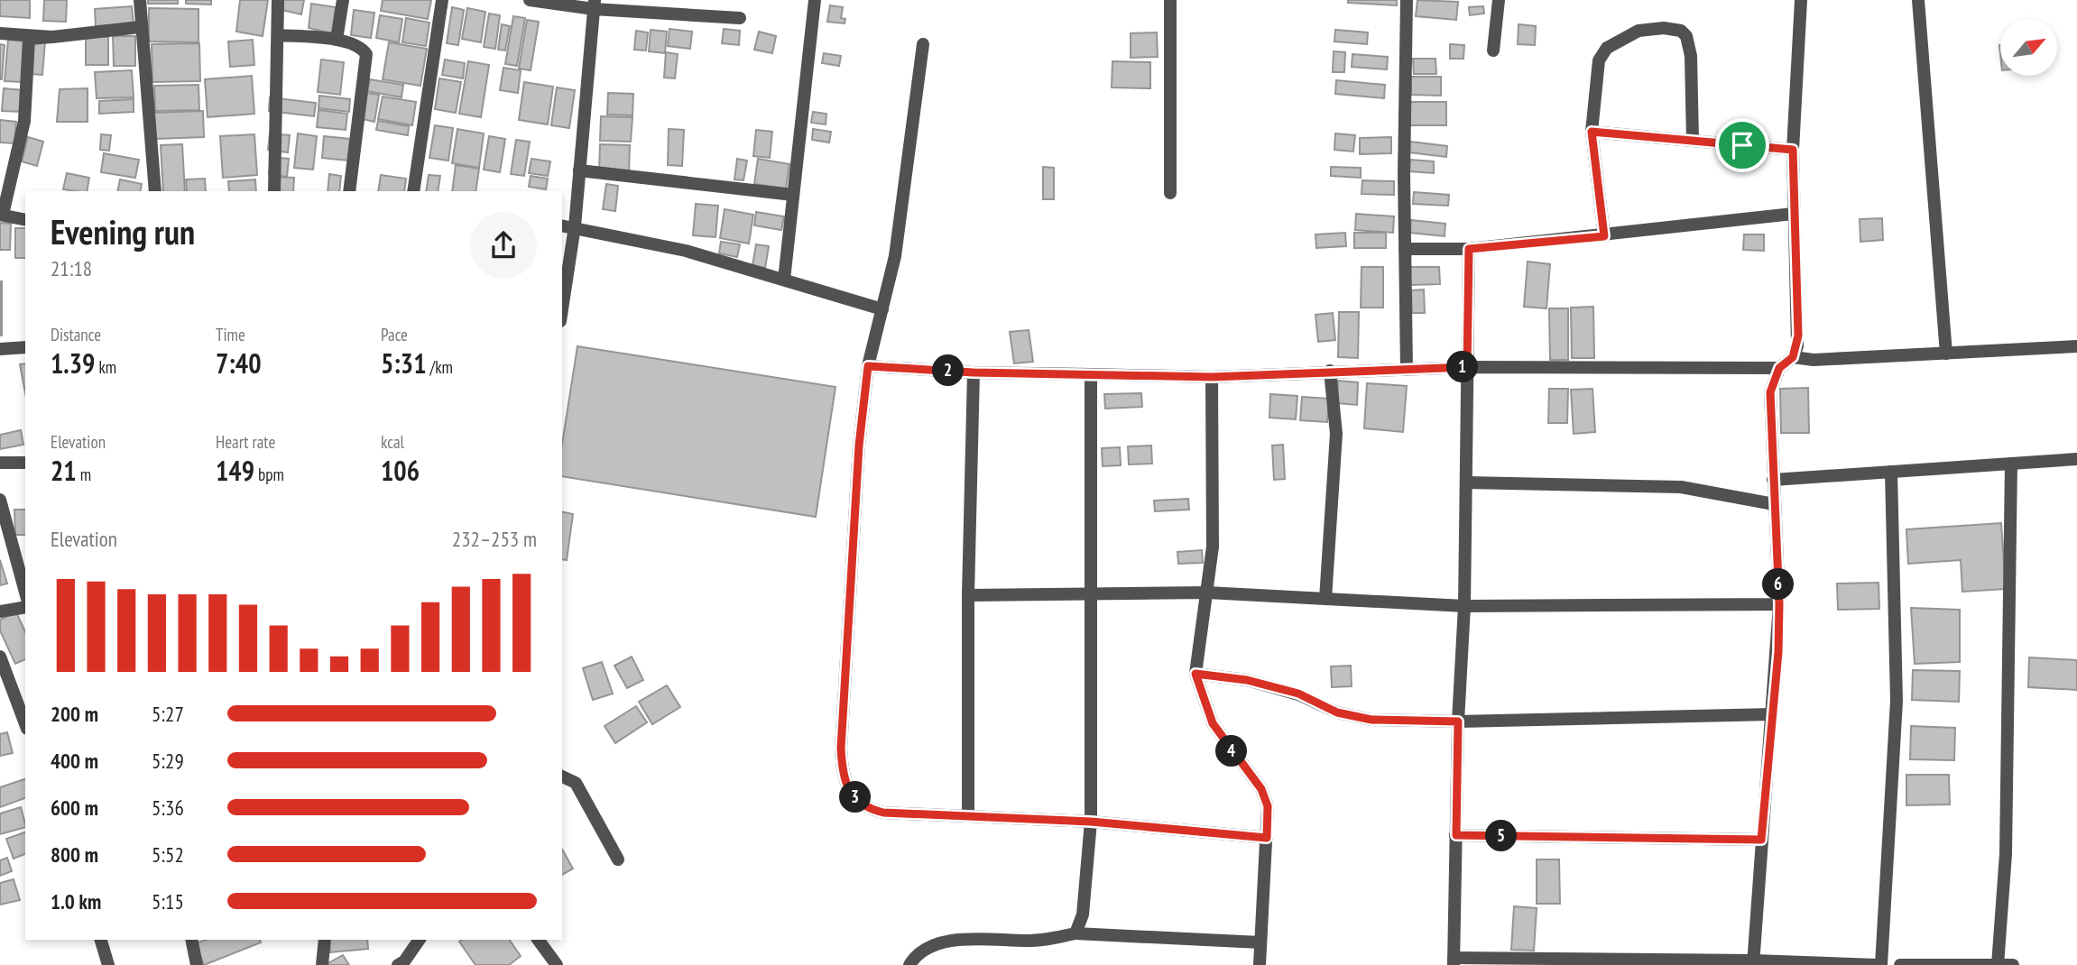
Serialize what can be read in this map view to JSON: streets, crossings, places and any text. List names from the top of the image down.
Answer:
{
  "north": "top right",
  "page": {
    "heading": ["Evening run", "21:18"],
    "stats": [
      ["Distance", "1.39 km"],
      ["Time", "7:40"],
      ["Pace", "5:31 /km"],
      ["Elevation", "21 m"],
      ["Heart rate", "149 bpm"],
      ["kcal", "106"]
    ],
    "pins": [
      "1",
      "2",
      "6",
      "4",
      "3",
      "5"
    ],
    "chart": ["Elevation", "232–253 m"],
    "list": [
      {
        "name": "200 m",
        "note": "5:27"
      },
      {
        "name": "400 m",
        "note": "5:29"
      },
      {
        "name": "600 m",
        "note": "5:36"
      },
      {
        "name": "800 m",
        "note": "5:52"
      },
      {
        "name": "1.0 km",
        "note": "5:15"
      }
    ]
  }
}
